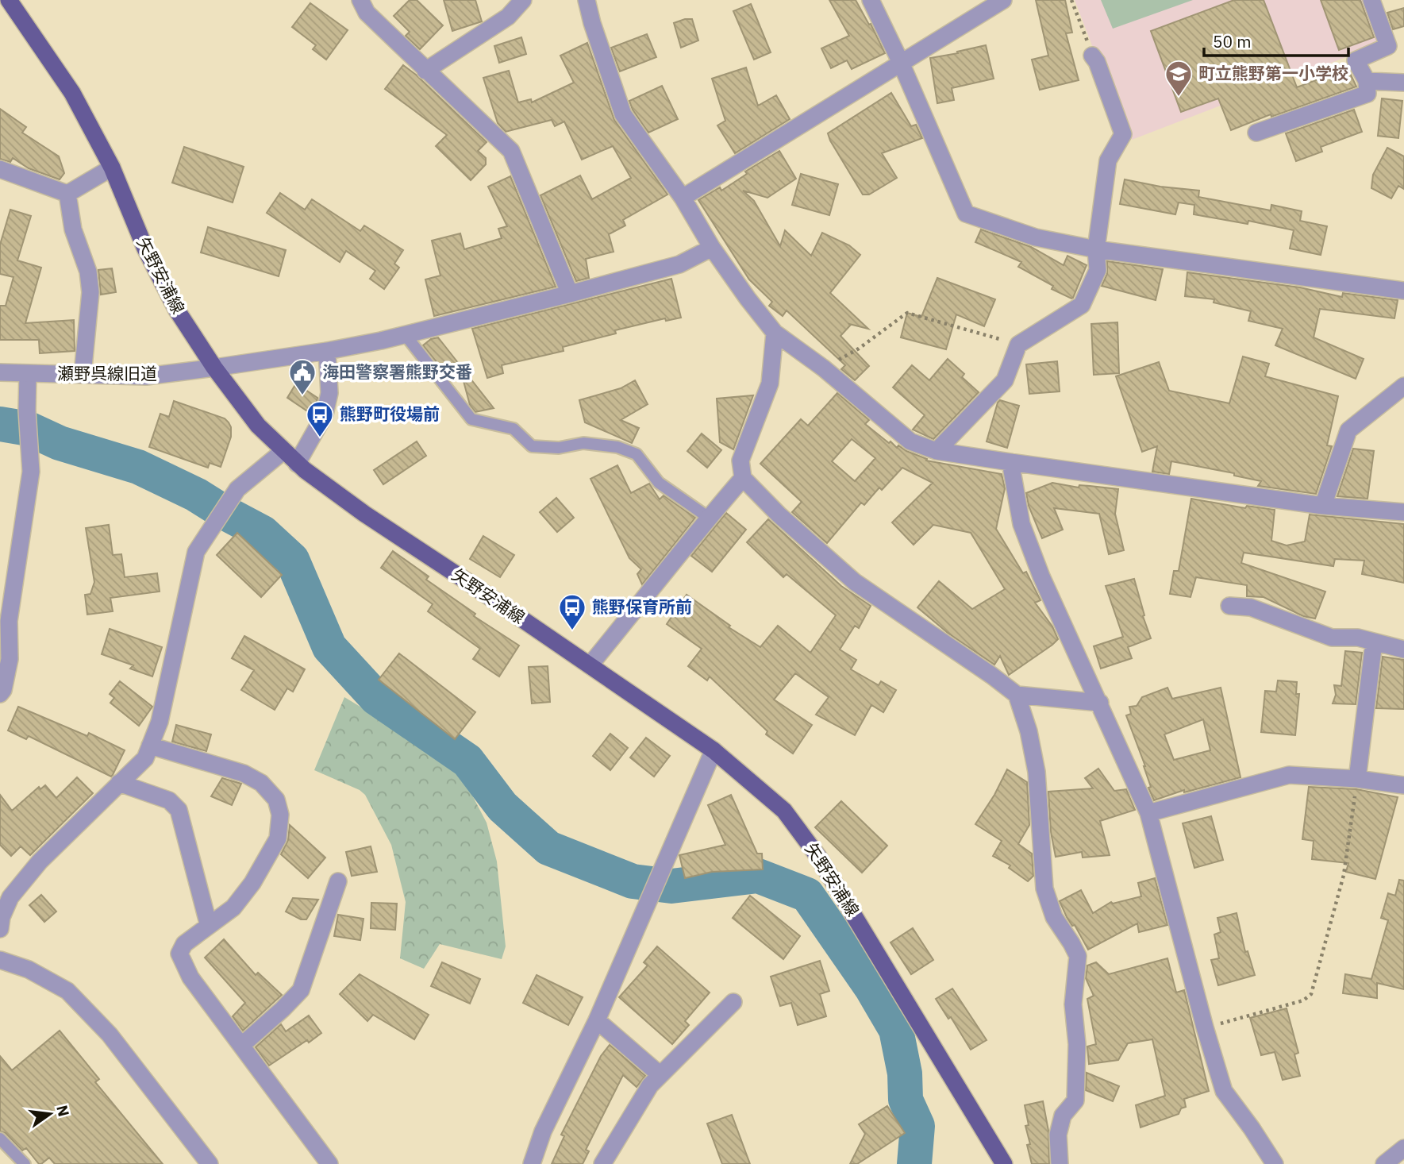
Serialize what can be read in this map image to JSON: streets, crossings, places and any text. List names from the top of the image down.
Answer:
{
  "streets": {
    "main road": ["矢野安浦線"],
    "street": ["瀬野呉線旧道"]
  },
  "crossings": [
    ["矢野安浦線", "瀬野呉線旧道"]
  ],
  "places": {
    "school or university": ["町立熊野第一小学校"],
    "public building": ["海田警察署熊野交番"],
    "bus stop": ["熊野町役場前", "熊野保育所前"]
  },
  "scale_bar": "50 m",
  "north": "right"
}
